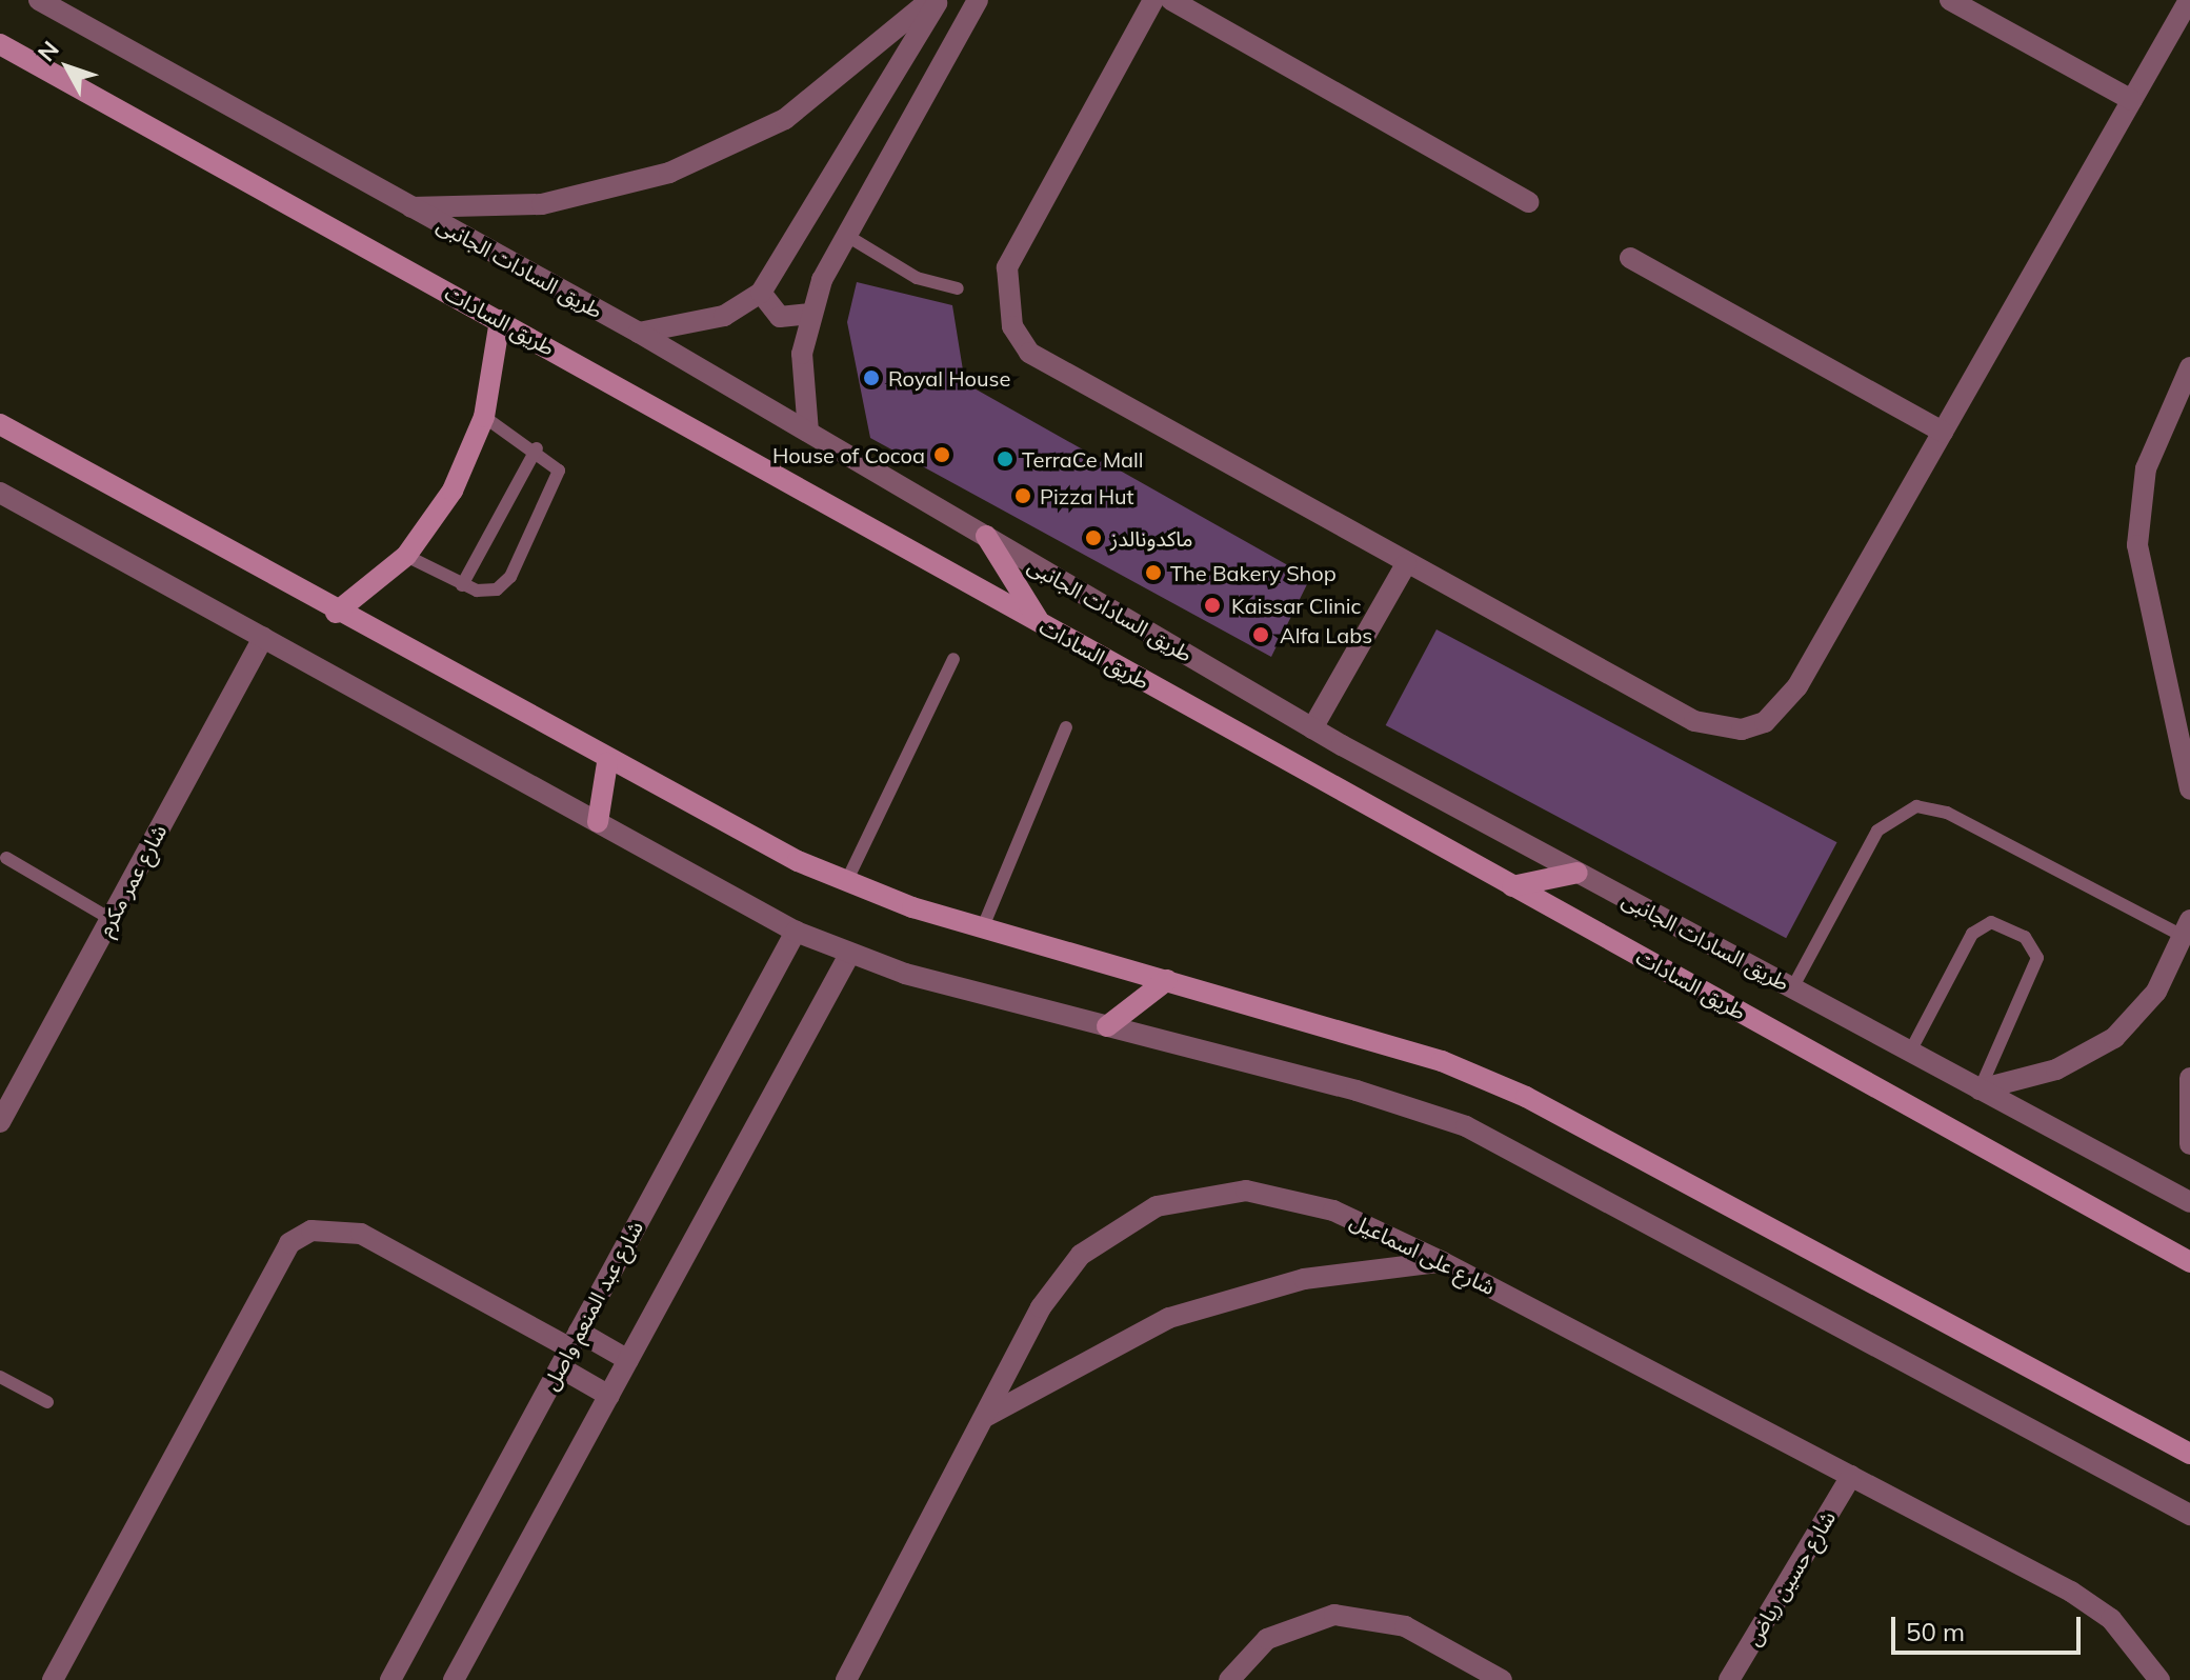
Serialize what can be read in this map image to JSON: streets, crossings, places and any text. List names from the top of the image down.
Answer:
{
  "streets": {
    "main road": ["طريق السادات"],
    "street": [
      "طريق السادات الجانبى",
      "شارع عمر مكرم",
      "شارع على اسماعيل",
      "شارع عبد المنعم واصل",
      "شارع حسين رياض"
    ]
  },
  "crossings": [
    ["شارع على اسماعيل", "شارع حسين رياض"]
  ],
  "places": [
    "Royal House",
    "House of Cocoa",
    "TerraCe Mall",
    "Pizza Hut",
    "ماكدونالدز",
    "The Bakery Shop",
    "Kaissar Clinic",
    "Alfa Labs"
  ],
  "scale_bar": "50 m",
  "north": "top left"
}
